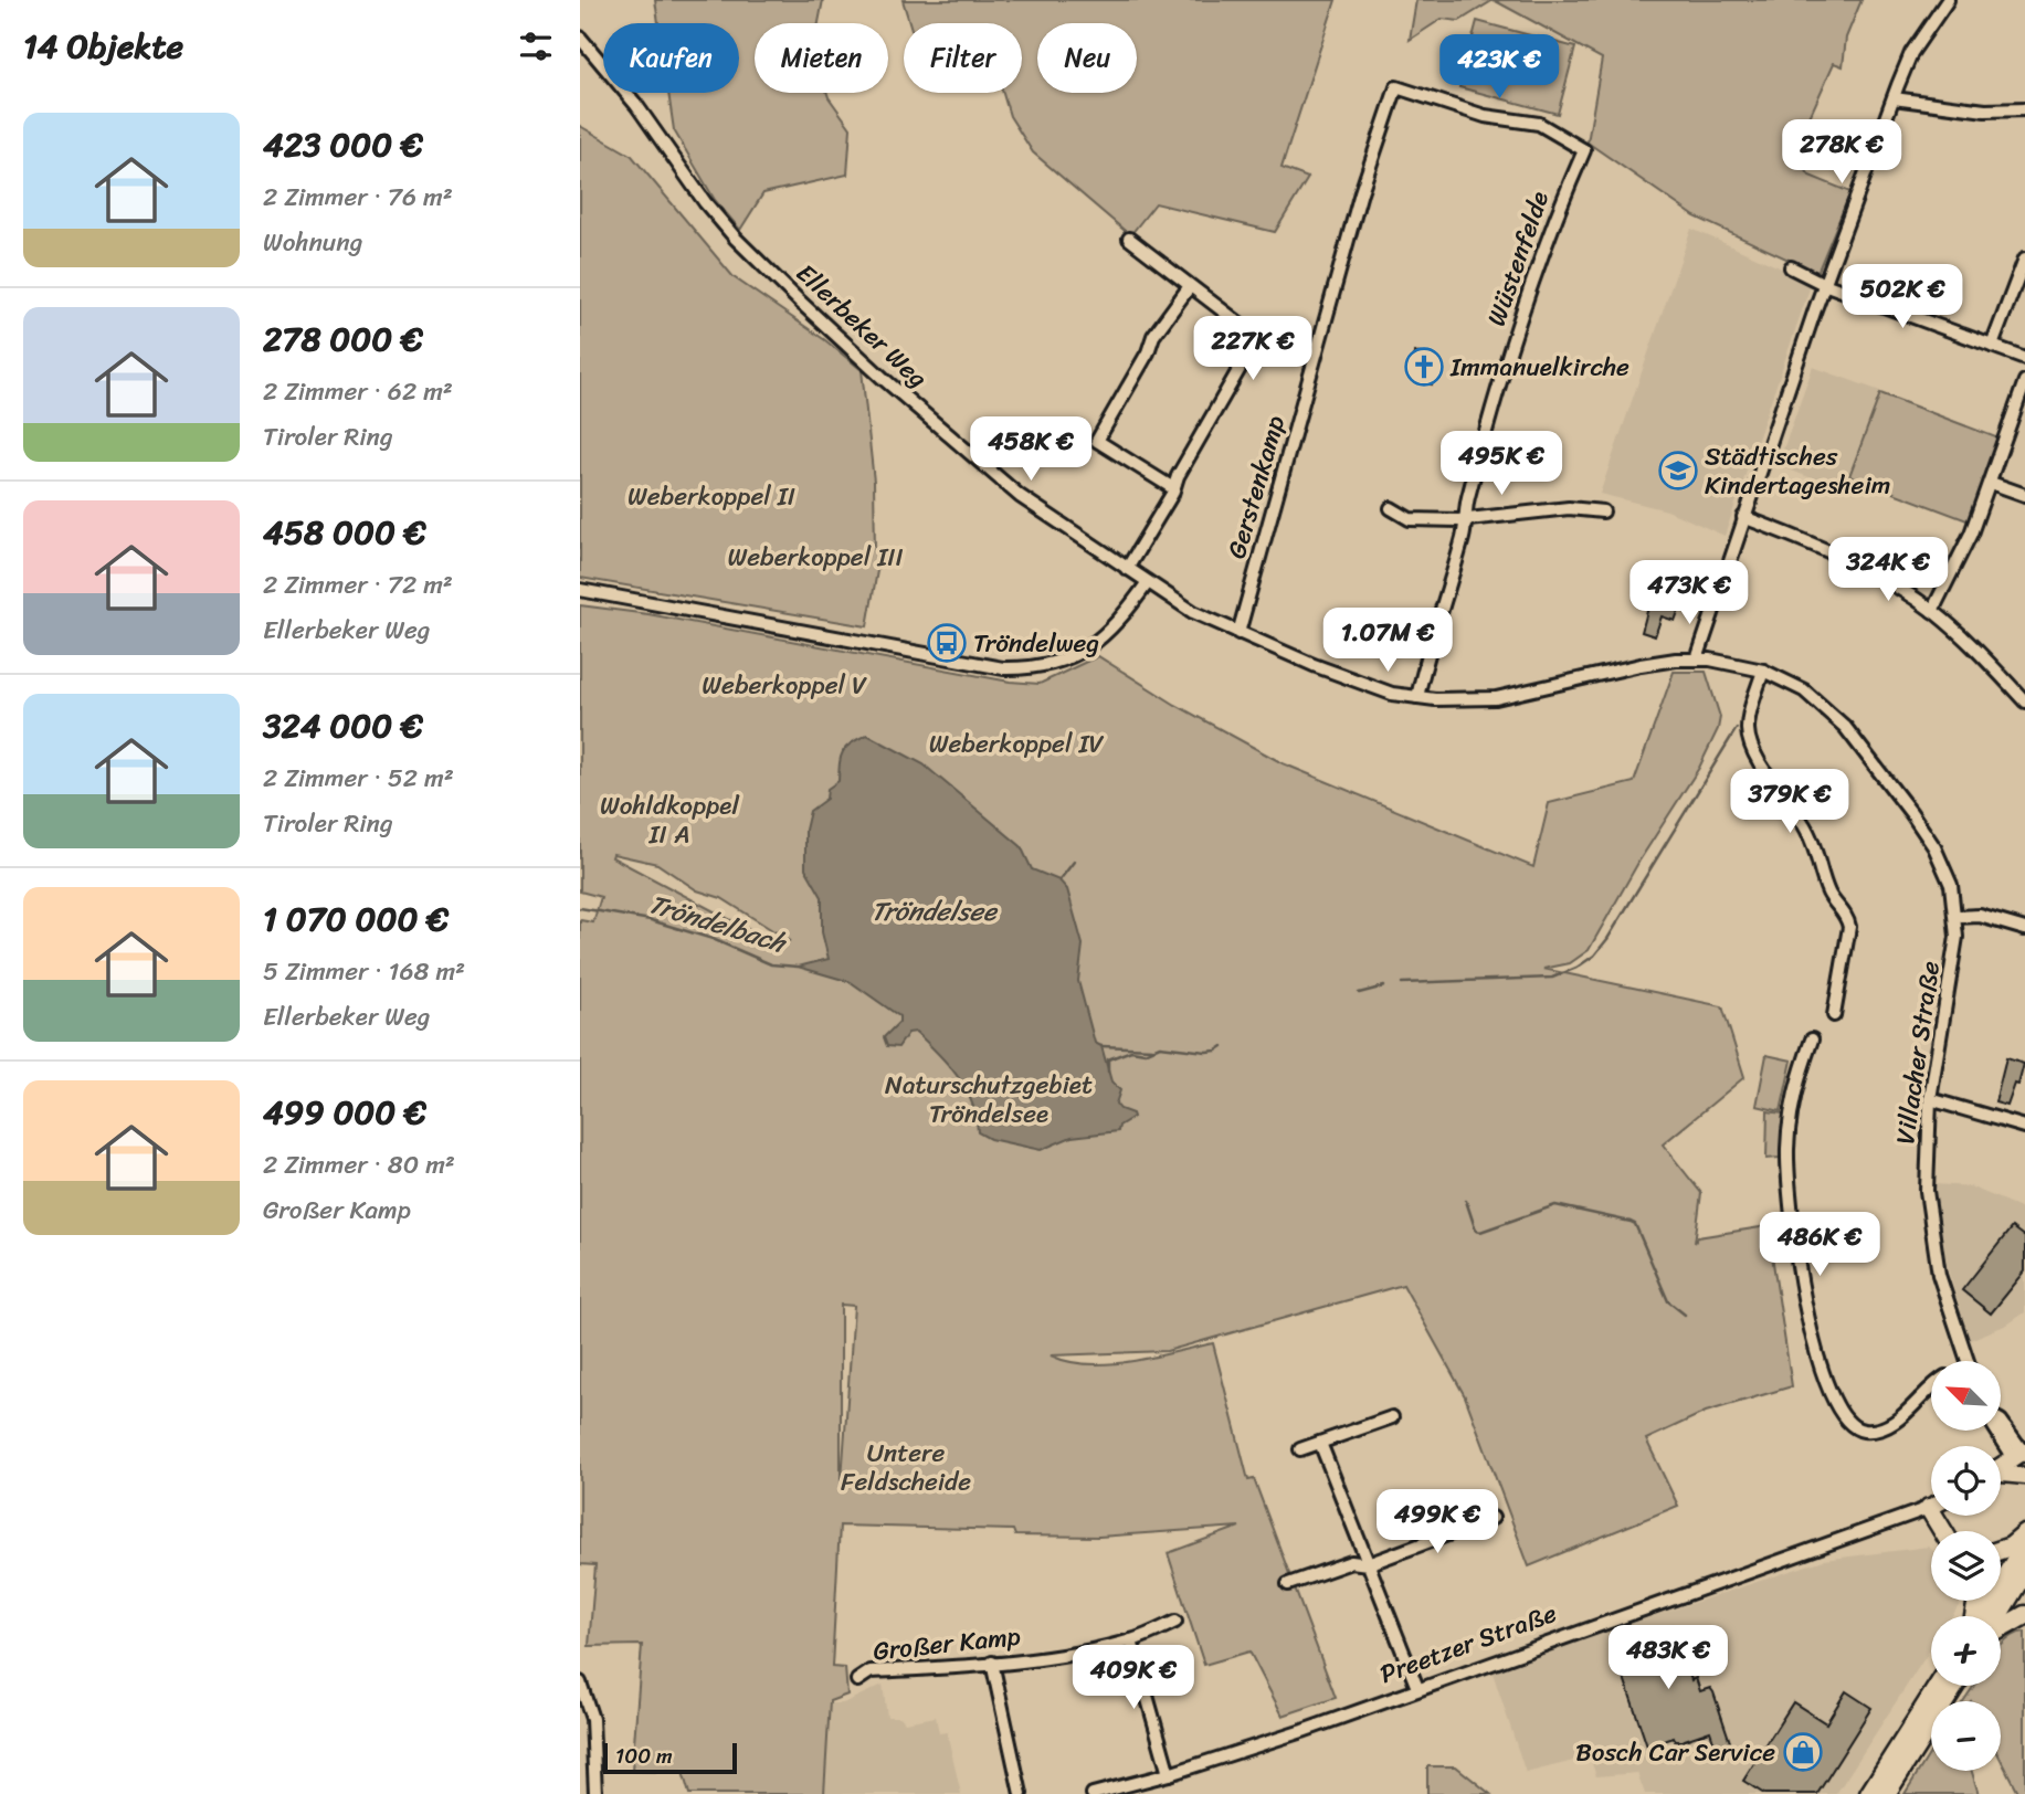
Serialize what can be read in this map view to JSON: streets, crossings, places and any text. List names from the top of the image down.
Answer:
{
  "streets": {
    "street": [
      "Wüstenfelde",
      "Ellerbeker Weg",
      "Gerstenkamp",
      "Villacher Straße",
      "Großer Kamp",
      "Preetzer Straße"
    ]
  },
  "crossings": [
    ["Wüstenfelde", "Ellerbeker Weg"],
    ["Wüstenfelde", "Gerstenkamp"],
    ["Ellerbeker Weg", "Gerstenkamp"],
    ["Ellerbeker Weg", "Villacher Straße"]
  ],
  "water": ["Tröndelsee", "Tröndelbach"],
  "parks": [
    "Weberkoppel II",
    "Weberkoppel III",
    "Weberkoppel V",
    "Weberkoppel IV",
    "Wohldkoppel II A",
    "Naturschutzgebiet Tröndelsee",
    "Untere Feldscheide"
  ],
  "places": {
    "church": ["Immanuelkirche"],
    "school or university": ["Städtisches Kindertagesheim"],
    "bus stop": ["Tröndelweg"],
    "shop": ["Bosch Car Service"]
  },
  "scale_bar": "100 m",
  "north": "top left",
  "page": {
    "heading": "14 Objekte",
    "chip": [
      "Kaufen",
      "Mieten",
      "Filter",
      "Neu"
    ],
    "price": [
      "423K €",
      "278K €",
      "502K €",
      "227K €",
      "458K €",
      "495K €",
      "324K €",
      "473K €",
      "1.07M €",
      "379K €",
      "486K €",
      "499K €",
      "483K €",
      "409K €"
    ],
    "list": [
      {
        "name": "423 000 €",
        "note": "2 Zimmer · 76 m² · Wohnung"
      },
      {
        "name": "278 000 €",
        "note": "2 Zimmer · 62 m² · Tiroler Ring"
      },
      {
        "name": "458 000 €",
        "note": "2 Zimmer · 72 m² · Ellerbeker Weg"
      },
      {
        "name": "324 000 €",
        "note": "2 Zimmer · 52 m² · Tiroler Ring"
      },
      {
        "name": "1 070 000 €",
        "note": "5 Zimmer · 168 m² · Ellerbeker Weg"
      },
      {
        "name": "499 000 €",
        "note": "2 Zimmer · 80 m² · Großer Kamp"
      }
    ],
    "map_buttons": ["+", "−"],
    "scale": "100 m"
  }
}
